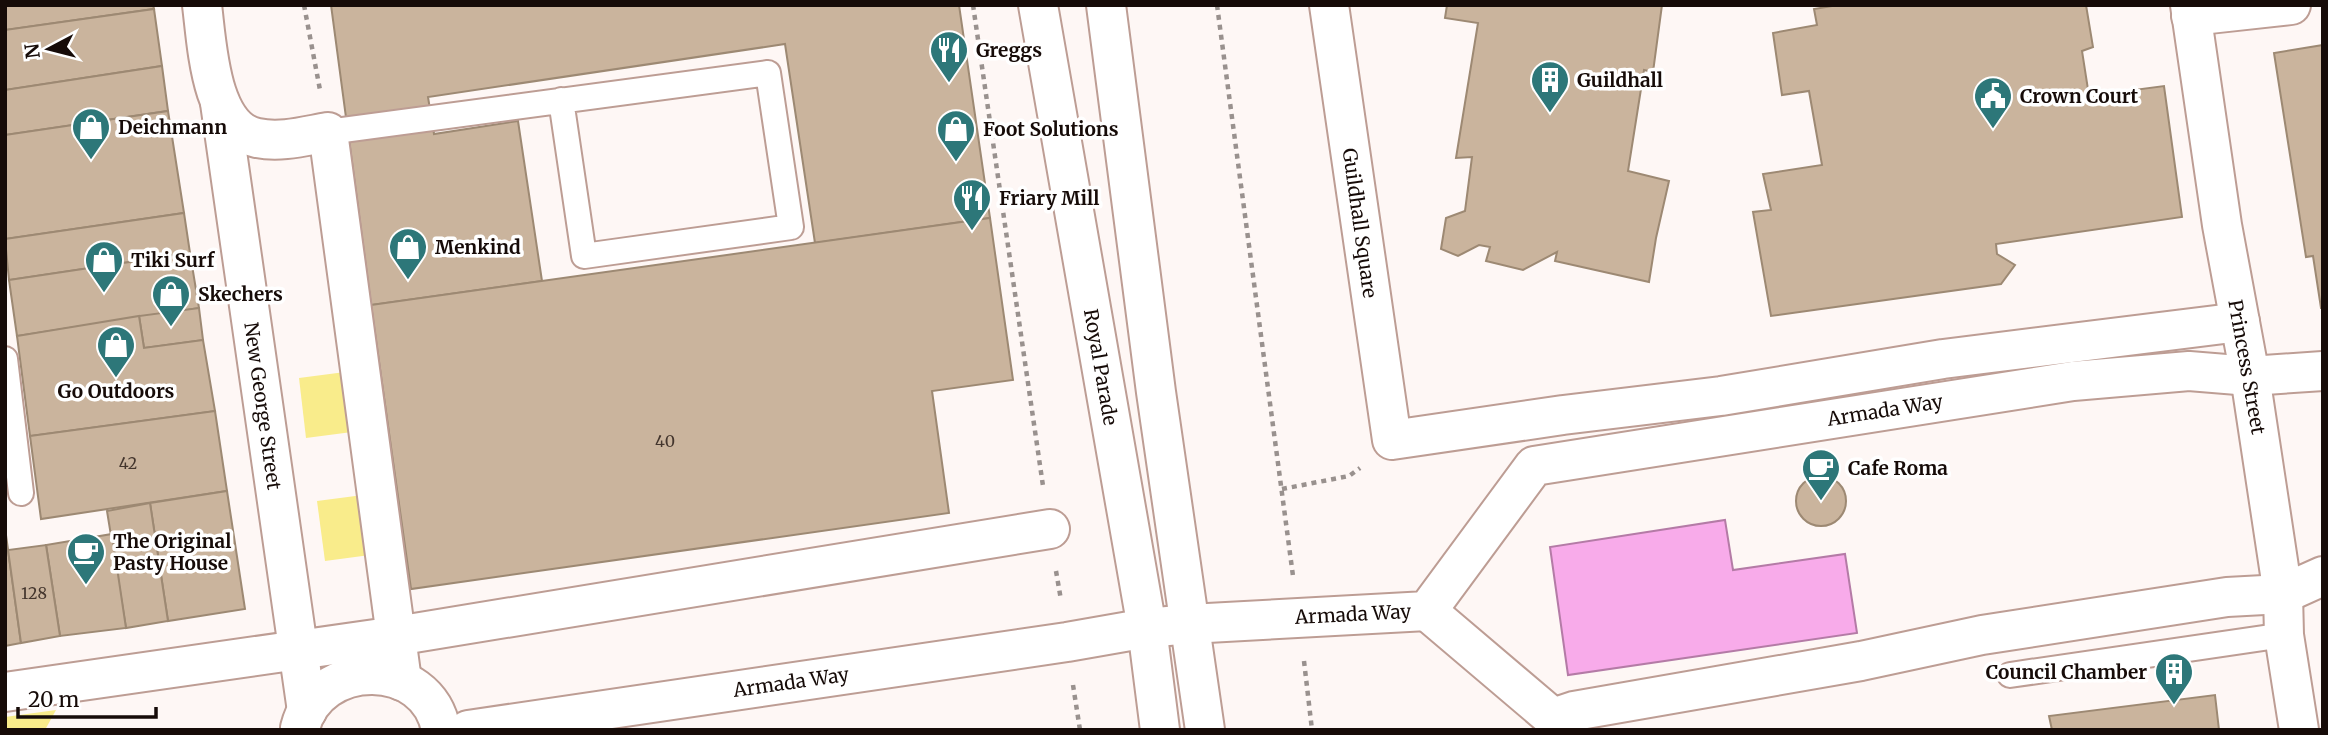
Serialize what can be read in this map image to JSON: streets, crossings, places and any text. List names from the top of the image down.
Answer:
{
  "streets": {
    "street": [
      "Guildhall Square",
      "Royal Parade",
      "Princess Street",
      "New George Street",
      "Armada Way"
    ]
  },
  "crossings": [
    ["Guildhall Square", "Armada Way"],
    ["Royal Parade", "Armada Way"],
    ["Princess Street", "Armada Way"]
  ],
  "places": {
    "restaurant": ["Greggs", "Friary Mill"],
    "building": ["Guildhall", "Council Chamber"],
    "public building": ["Crown Court"],
    "shop": [
      "Deichmann",
      "Foot Solutions",
      "Menkind",
      "Tiki Surf",
      "Skechers",
      "Go Outdoors"
    ],
    "cafe": ["Cafe Roma", "The Original Pasty House"]
  },
  "house_numbers": ["40", "42", "128"],
  "scale_bar": "20 m",
  "north": "left"
}
